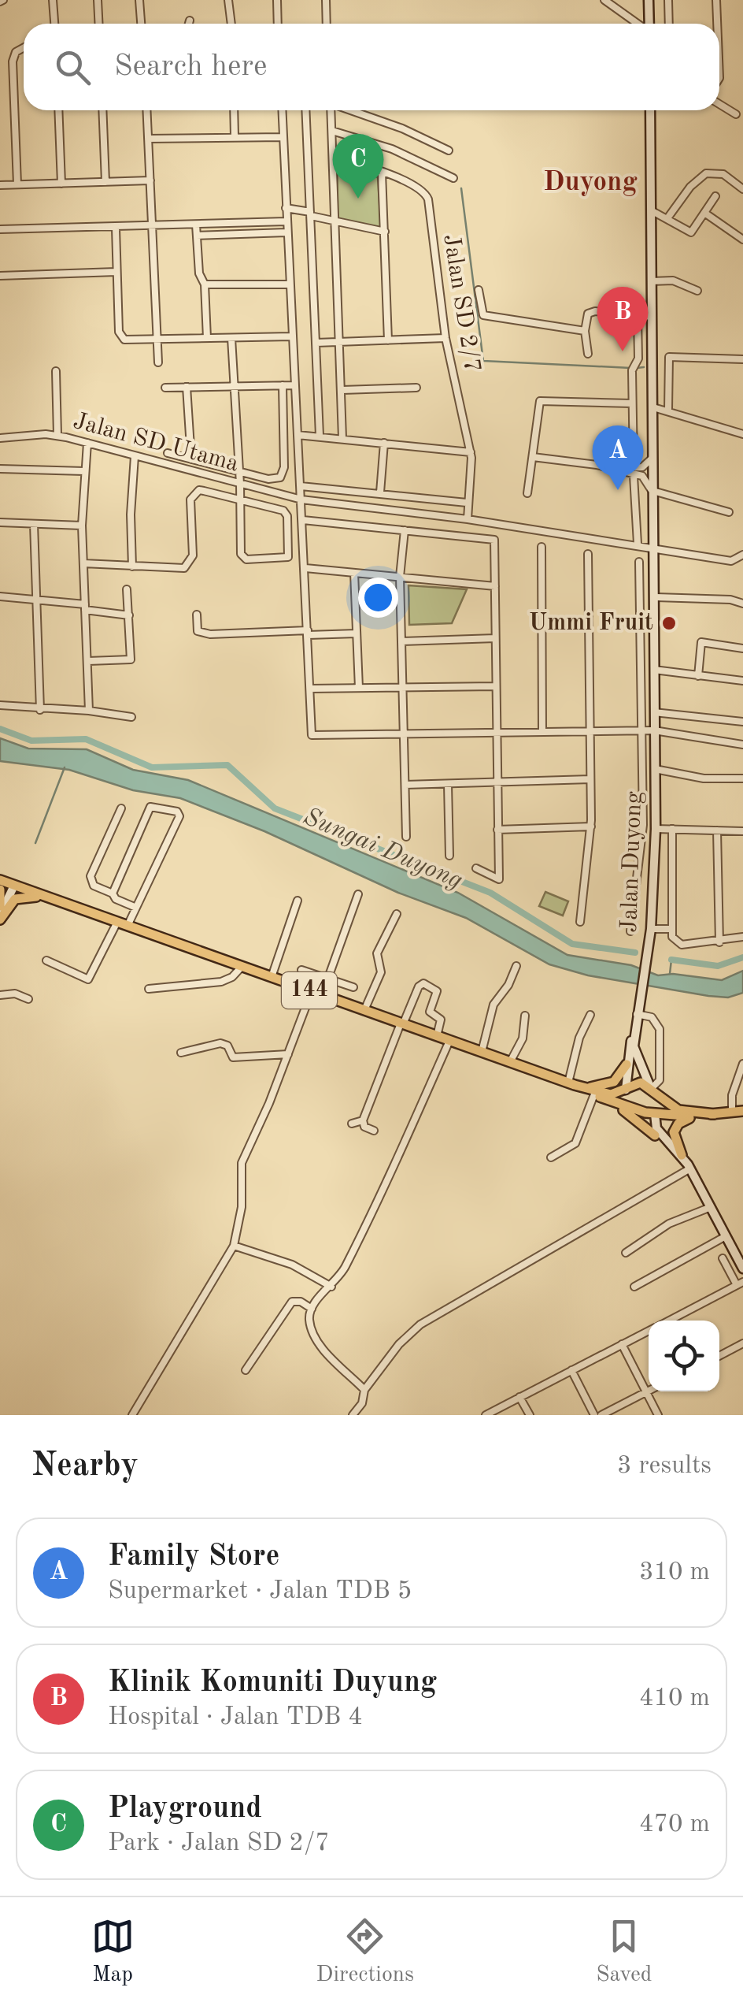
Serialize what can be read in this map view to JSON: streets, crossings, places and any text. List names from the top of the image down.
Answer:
{
  "streets": {
    "main road": ["Jalan Duyong", "144"],
    "street": ["Jalan SD 2/7", "Jalan SD Utama"]
  },
  "crossings": [
    ["Jalan SD 2/7", "Jalan SD Utama"],
    ["Jalan SD Utama", "Jalan Duyong"],
    ["Jalan Duyong", "144"]
  ],
  "districts": ["Duyong"],
  "water": ["Sungai Duyong"],
  "places": ["Ummi Fruit"],
  "page": {
    "search": "Search here",
    "pins": ["C", "B", "A"],
    "heading": ["Nearby", "3 results"],
    "list": [
      {
        "mark": "A",
        "name": "Family Store",
        "note": "Supermarket · Jalan TDB 5",
        "value": "310 m"
      },
      {
        "mark": "B",
        "name": "Klinik Komuniti Duyung",
        "note": "Hospital · Jalan TDB 4",
        "value": "410 m"
      },
      {
        "mark": "C",
        "name": "Playground",
        "note": "Park · Jalan SD 2/7",
        "value": "470 m"
      }
    ],
    "nav": ["Map", "Directions", "Saved"]
  }
}
